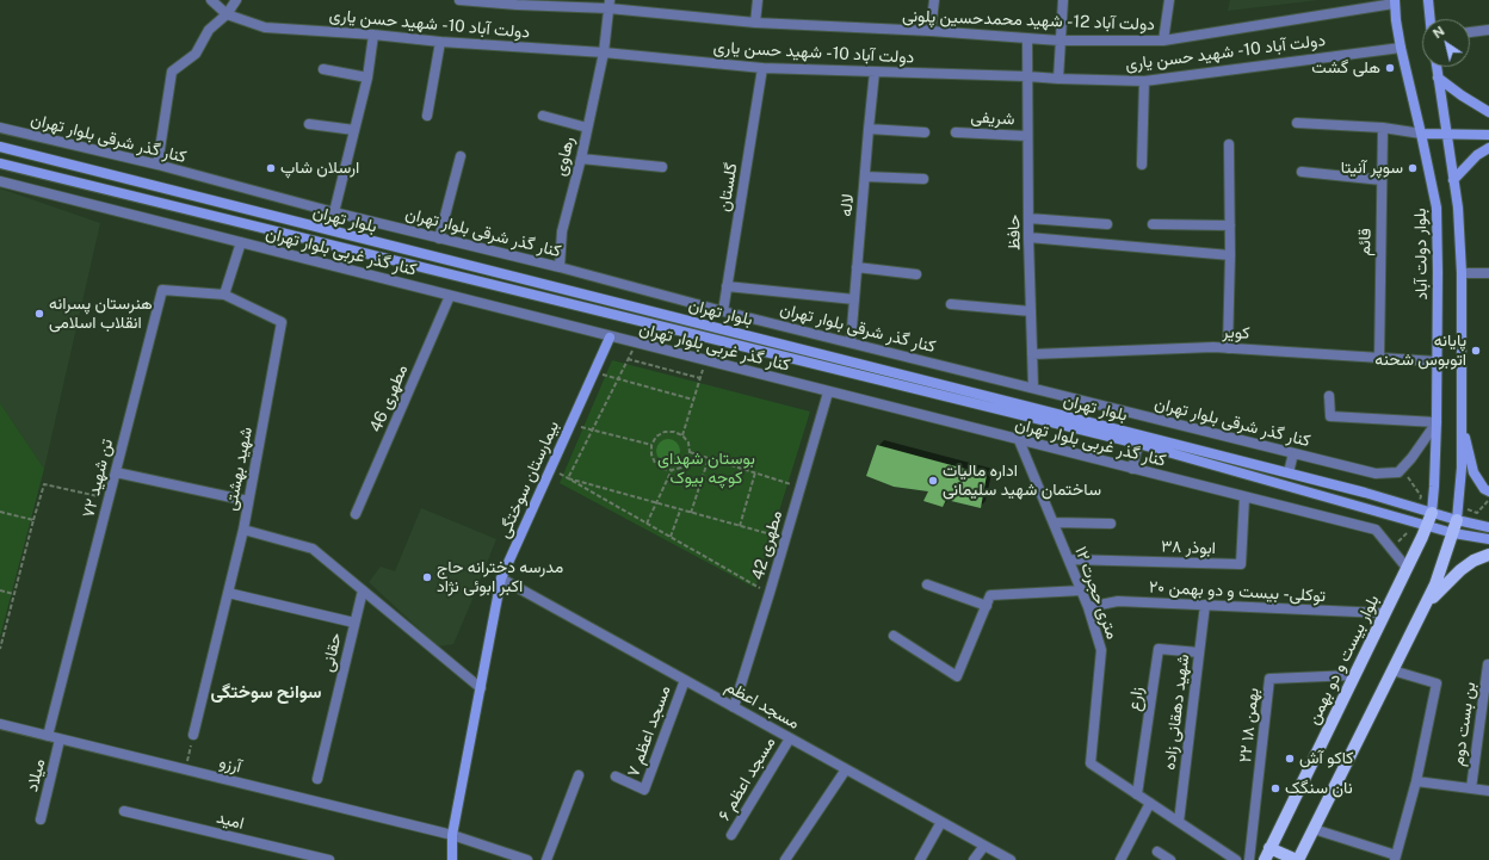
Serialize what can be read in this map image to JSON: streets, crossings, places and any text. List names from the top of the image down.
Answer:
{
  "streets": {
    "main road": [
      "بلوار تهران",
      "بلوار دولت آباد",
      "بیمارستان سوختگی",
      "بلوار بیست و دو بهمن"
    ],
    "street": [
      "دولت آباد 12- شهید محمدحسین پلونی",
      "دولت آباد 10- شهید حسن یاری",
      "شریفی",
      "کنار گذر شرقی بلوار تهران",
      "رهاوی",
      "گلستان",
      "لاله",
      "حافظ",
      "قائم",
      "کنار گذر غربی بلوار تهران",
      "کویر",
      "مطهری 46",
      "شهید بهشتی",
      "۷۲ تن شهید",
      "مطهری 42",
      "۳۸ ابوذر",
      "توکلی- بیست و دو بهمن ۲۰",
      "۱۲ متری حجرت",
      "حقانی",
      "زارع",
      "مسجد اعظم",
      "شهید دهقانی زاده",
      "بن بست دوم",
      "۲۲ بهمن ۱۸",
      "مسجد اعظم ۷",
      "آرزو",
      "میلاد",
      "مسجد اعظم ۶",
      "امید"
    ]
  },
  "crossings": [
    ["دولت آباد 12- شهید محمدحسین پلونی", "رهاوی"],
    ["دولت آباد 12- شهید محمدحسین پلونی", "حافظ"],
    ["دولت آباد 12- شهید محمدحسین پلونی", "بلوار دولت آباد"],
    ["دولت آباد 10- شهید حسن یاری", "رهاوی"],
    ["دولت آباد 10- شهید حسن یاری", "گلستان"],
    ["دولت آباد 10- شهید حسن یاری", "لاله"],
    ["دولت آباد 10- شهید حسن یاری", "حافظ"],
    ["دولت آباد 10- شهید حسن یاری", "بلوار دولت آباد"],
    ["شریفی", "حافظ"],
    ["کنار گذر شرقی بلوار تهران", "رهاوی"],
    ["کنار گذر شرقی بلوار تهران", "گلستان"],
    ["کنار گذر شرقی بلوار تهران", "لاله"],
    ["کنار گذر شرقی بلوار تهران", "حافظ"],
    ["کنار گذر شرقی بلوار تهران", "بلوار دولت آباد"],
    ["بلوار تهران", "بلوار دولت آباد"],
    ["بلوار تهران", "بلوار بیست و دو بهمن"],
    ["حافظ", "کویر"],
    ["قائم", "کویر"],
    ["کنار گذر غربی بلوار تهران", "مطهری 46"],
    ["کنار گذر غربی بلوار تهران", "بیمارستان سوختگی"],
    ["کنار گذر غربی بلوار تهران", "مطهری 42"],
    ["کنار گذر غربی بلوار تهران", "۳۸ ابوذر"],
    ["کنار گذر غربی بلوار تهران", "۱۲ متری حجرت"],
    ["کنار گذر غربی بلوار تهران", "بلوار بیست و دو بهمن"],
    ["بلوار دولت آباد", "کویر"],
    ["بلوار دولت آباد", "بلوار بیست و دو بهمن"],
    ["شهید بهشتی", "۷۲ تن شهید"],
    ["۷۲ تن شهید", "آرزو"],
    ["بیمارستان سوختگی", "مسجد اعظم"],
    ["بیمارستان سوختگی", "آرزو"],
    ["مطهری 42", "مسجد اعظم"],
    ["۳۸ ابوذر", "۱۲ متری حجرت"],
    ["توکلی- بیست و دو بهمن ۲۰", "۱۲ متری حجرت"],
    ["توکلی- بیست و دو بهمن ۲۰", "بلوار بیست و دو بهمن"],
    ["توکلی- بیست و دو بهمن ۲۰", "شهید دهقانی زاده"],
    ["۱۲ متری حجرت", "زارع"],
    ["بلوار بیست و دو بهمن", "۲۲ بهمن ۱۸"],
    ["زارع", "شهید دهقانی زاده"],
    ["مسجد اعظم", "مسجد اعظم ۷"],
    ["مسجد اعظم", "مسجد اعظم ۶"],
    ["آرزو", "میلاد"]
  ],
  "districts": ["سوانح سوختگی"],
  "parks": ["بوستان شهدای کوچه بیوک"],
  "places": [
    "هلى گشت",
    "ارسلان شاپ",
    "سوپر آنیتا",
    "هنرستان پسرانه انقلاب اسلامی",
    "پایانه اتوبوس شحنه",
    "اداره مالیات ساختمان شهید سلیمانی",
    "مدرسه دخترانه حاج اکبر ابوئی نژاد",
    "کاکو آش",
    "نان سنگک"
  ],
  "north": "top left"
}
